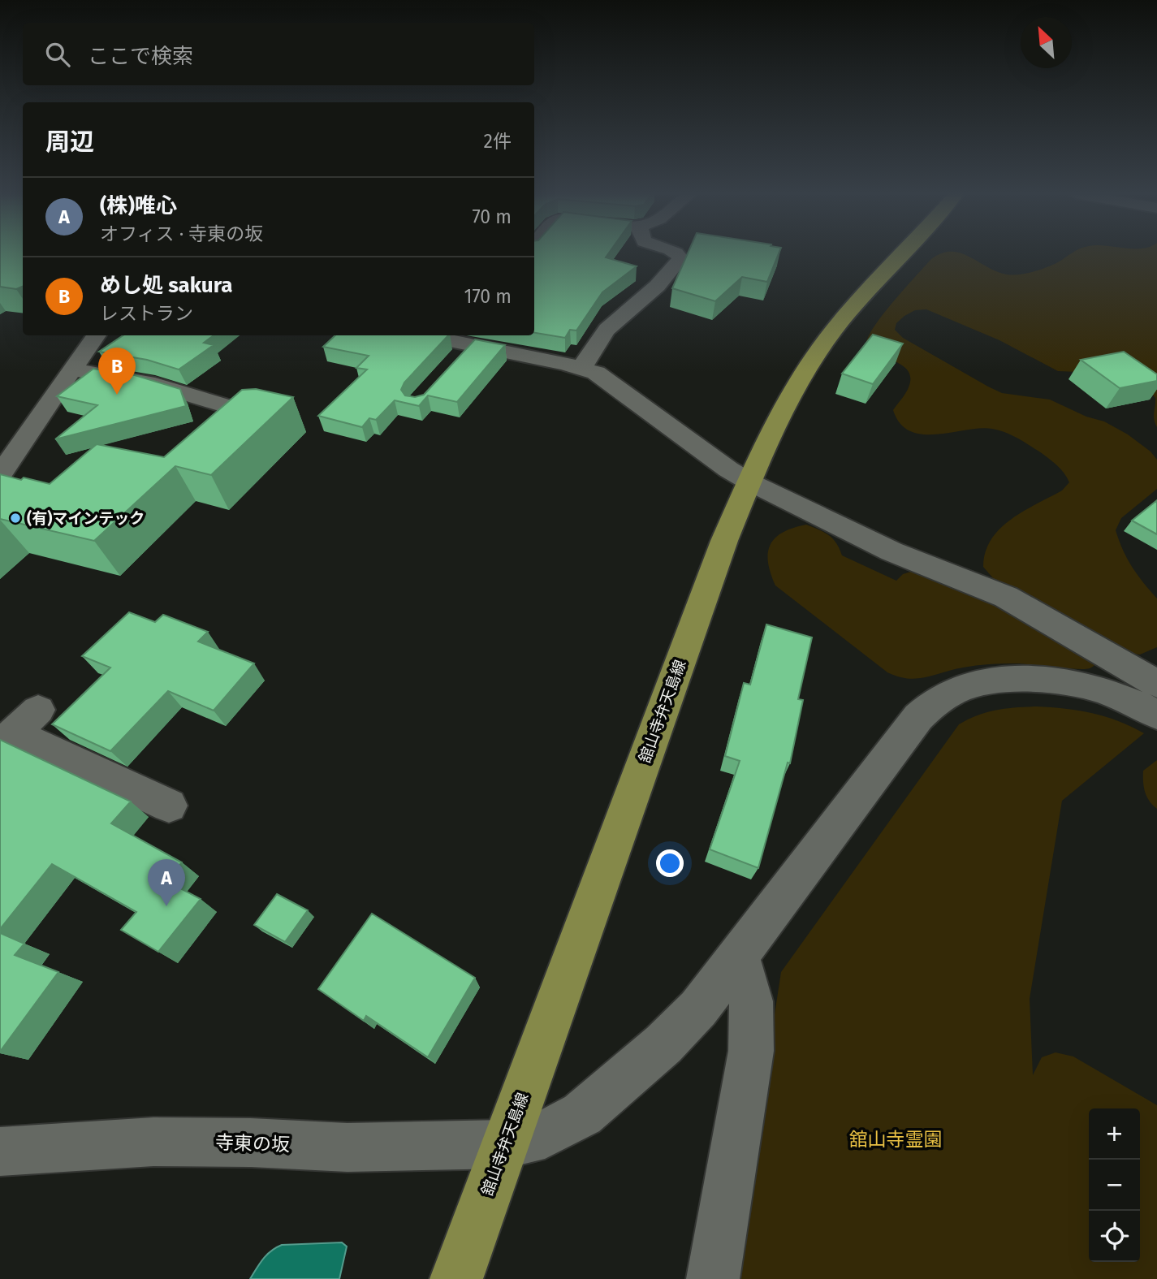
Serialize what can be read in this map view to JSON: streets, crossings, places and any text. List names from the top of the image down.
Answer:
{
  "streets": {
    "main road": ["舘山寺弁天島線"],
    "street": ["寺東の坂"]
  },
  "crossings": [
    ["舘山寺弁天島線", "寺東の坂"]
  ],
  "parks": ["舘山寺霊園"],
  "places": ["(有)マインテック"],
  "north": "top left",
  "page": {
    "search": "ここで検索",
    "heading": ["周辺", "2件"],
    "list": [
      {
        "mark": "A",
        "name": "(株)唯心",
        "note": "オフィス · 寺東の坂",
        "value": "70 m"
      },
      {
        "mark": "B",
        "name": "めし処 sakura",
        "note": "レストラン",
        "value": "170 m"
      }
    ],
    "pins": ["B", "A"],
    "map_buttons": ["+", "−"]
  }
}
